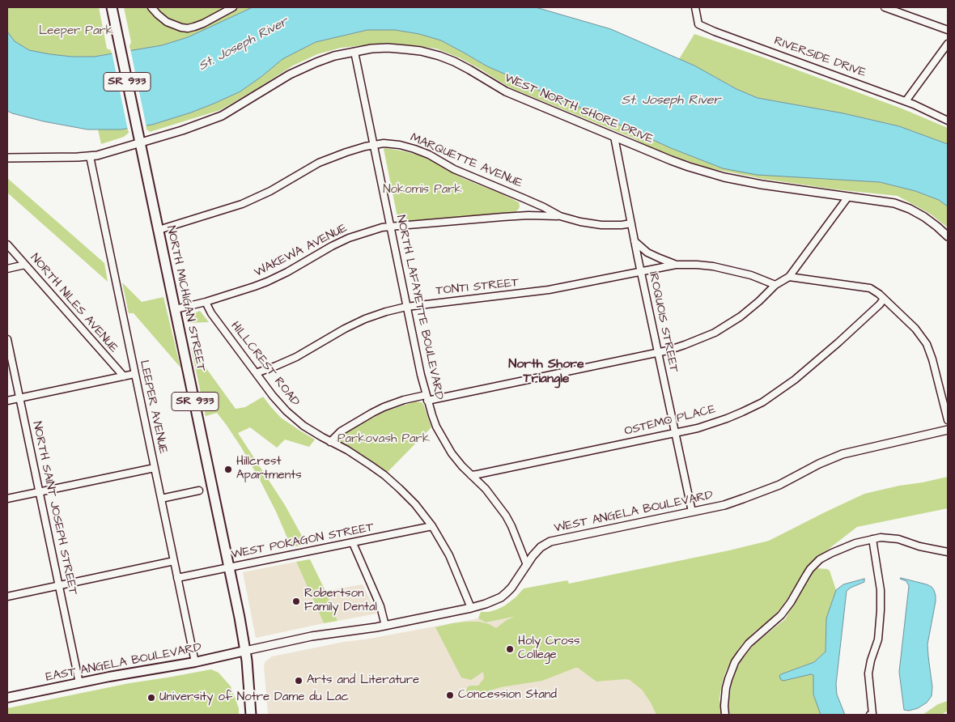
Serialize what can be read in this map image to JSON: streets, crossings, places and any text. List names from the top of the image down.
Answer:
{
  "streets": {
    "main road": ["SR 933", "NORTH MICHIGAN STREET", "EAST ANGELA BOULEVARD"],
    "street": [
      "RIVERSIDE DRIVE",
      "WEST NORTH SHORE DRIVE",
      "MARQUETTE AVENUE",
      "WAKEWA AVENUE",
      "TONTI STREET",
      "NORTH NILES AVENUE",
      "NORTH LAFAYETTE BOULEVARD",
      "IROQUOIS STREET",
      "HILLCREST ROAD",
      "LEEPER AVENUE",
      "OSTEMO PLACE",
      "NORTH SAINT JOSEPH STREET",
      "WEST ANGELA BOULEVARD",
      "WEST POKAGON STREET"
    ]
  },
  "crossings": [
    ["WEST NORTH SHORE DRIVE", "NORTH MICHIGAN STREET"],
    ["WEST NORTH SHORE DRIVE", "NORTH LAFAYETTE BOULEVARD"],
    ["WEST NORTH SHORE DRIVE", "IROQUOIS STREET"],
    ["WEST NORTH SHORE DRIVE", "LEEPER AVENUE"],
    ["MARQUETTE AVENUE", "WAKEWA AVENUE"],
    ["MARQUETTE AVENUE", "NORTH MICHIGAN STREET"],
    ["MARQUETTE AVENUE", "NORTH LAFAYETTE BOULEVARD"],
    ["MARQUETTE AVENUE", "IROQUOIS STREET"],
    ["WAKEWA AVENUE", "NORTH MICHIGAN STREET"],
    ["WAKEWA AVENUE", "NORTH LAFAYETTE BOULEVARD"],
    ["WAKEWA AVENUE", "HILLCREST ROAD"],
    ["TONTI STREET", "NORTH LAFAYETTE BOULEVARD"],
    ["TONTI STREET", "IROQUOIS STREET"],
    ["TONTI STREET", "HILLCREST ROAD"],
    ["NORTH MICHIGAN STREET", "WEST ANGELA BOULEVARD"],
    ["NORTH MICHIGAN STREET", "WEST POKAGON STREET"],
    ["NORTH MICHIGAN STREET", "EAST ANGELA BOULEVARD"],
    ["NORTH LAFAYETTE BOULEVARD", "OSTEMO PLACE"],
    ["NORTH LAFAYETTE BOULEVARD", "WEST ANGELA BOULEVARD"],
    ["IROQUOIS STREET", "OSTEMO PLACE"],
    ["IROQUOIS STREET", "WEST ANGELA BOULEVARD"],
    ["HILLCREST ROAD", "WEST ANGELA BOULEVARD"],
    ["HILLCREST ROAD", "WEST POKAGON STREET"],
    ["LEEPER AVENUE", "WEST POKAGON STREET"],
    ["LEEPER AVENUE", "EAST ANGELA BOULEVARD"],
    ["NORTH SAINT JOSEPH STREET", "EAST ANGELA BOULEVARD"],
    ["WEST ANGELA BOULEVARD", "EAST ANGELA BOULEVARD"]
  ],
  "districts": ["North Shore Triangle"],
  "water": ["St. Joseph River"],
  "parks": ["Leeper Park", "Nokomis Park", "Parkovash Park"],
  "places": [
    "Hillcrest Apartments",
    "Robertson Family Dental",
    "Holy Cross College",
    "Arts and Literature",
    "Concession Stand",
    "University of Notre Dame du Lac"
  ]
}
